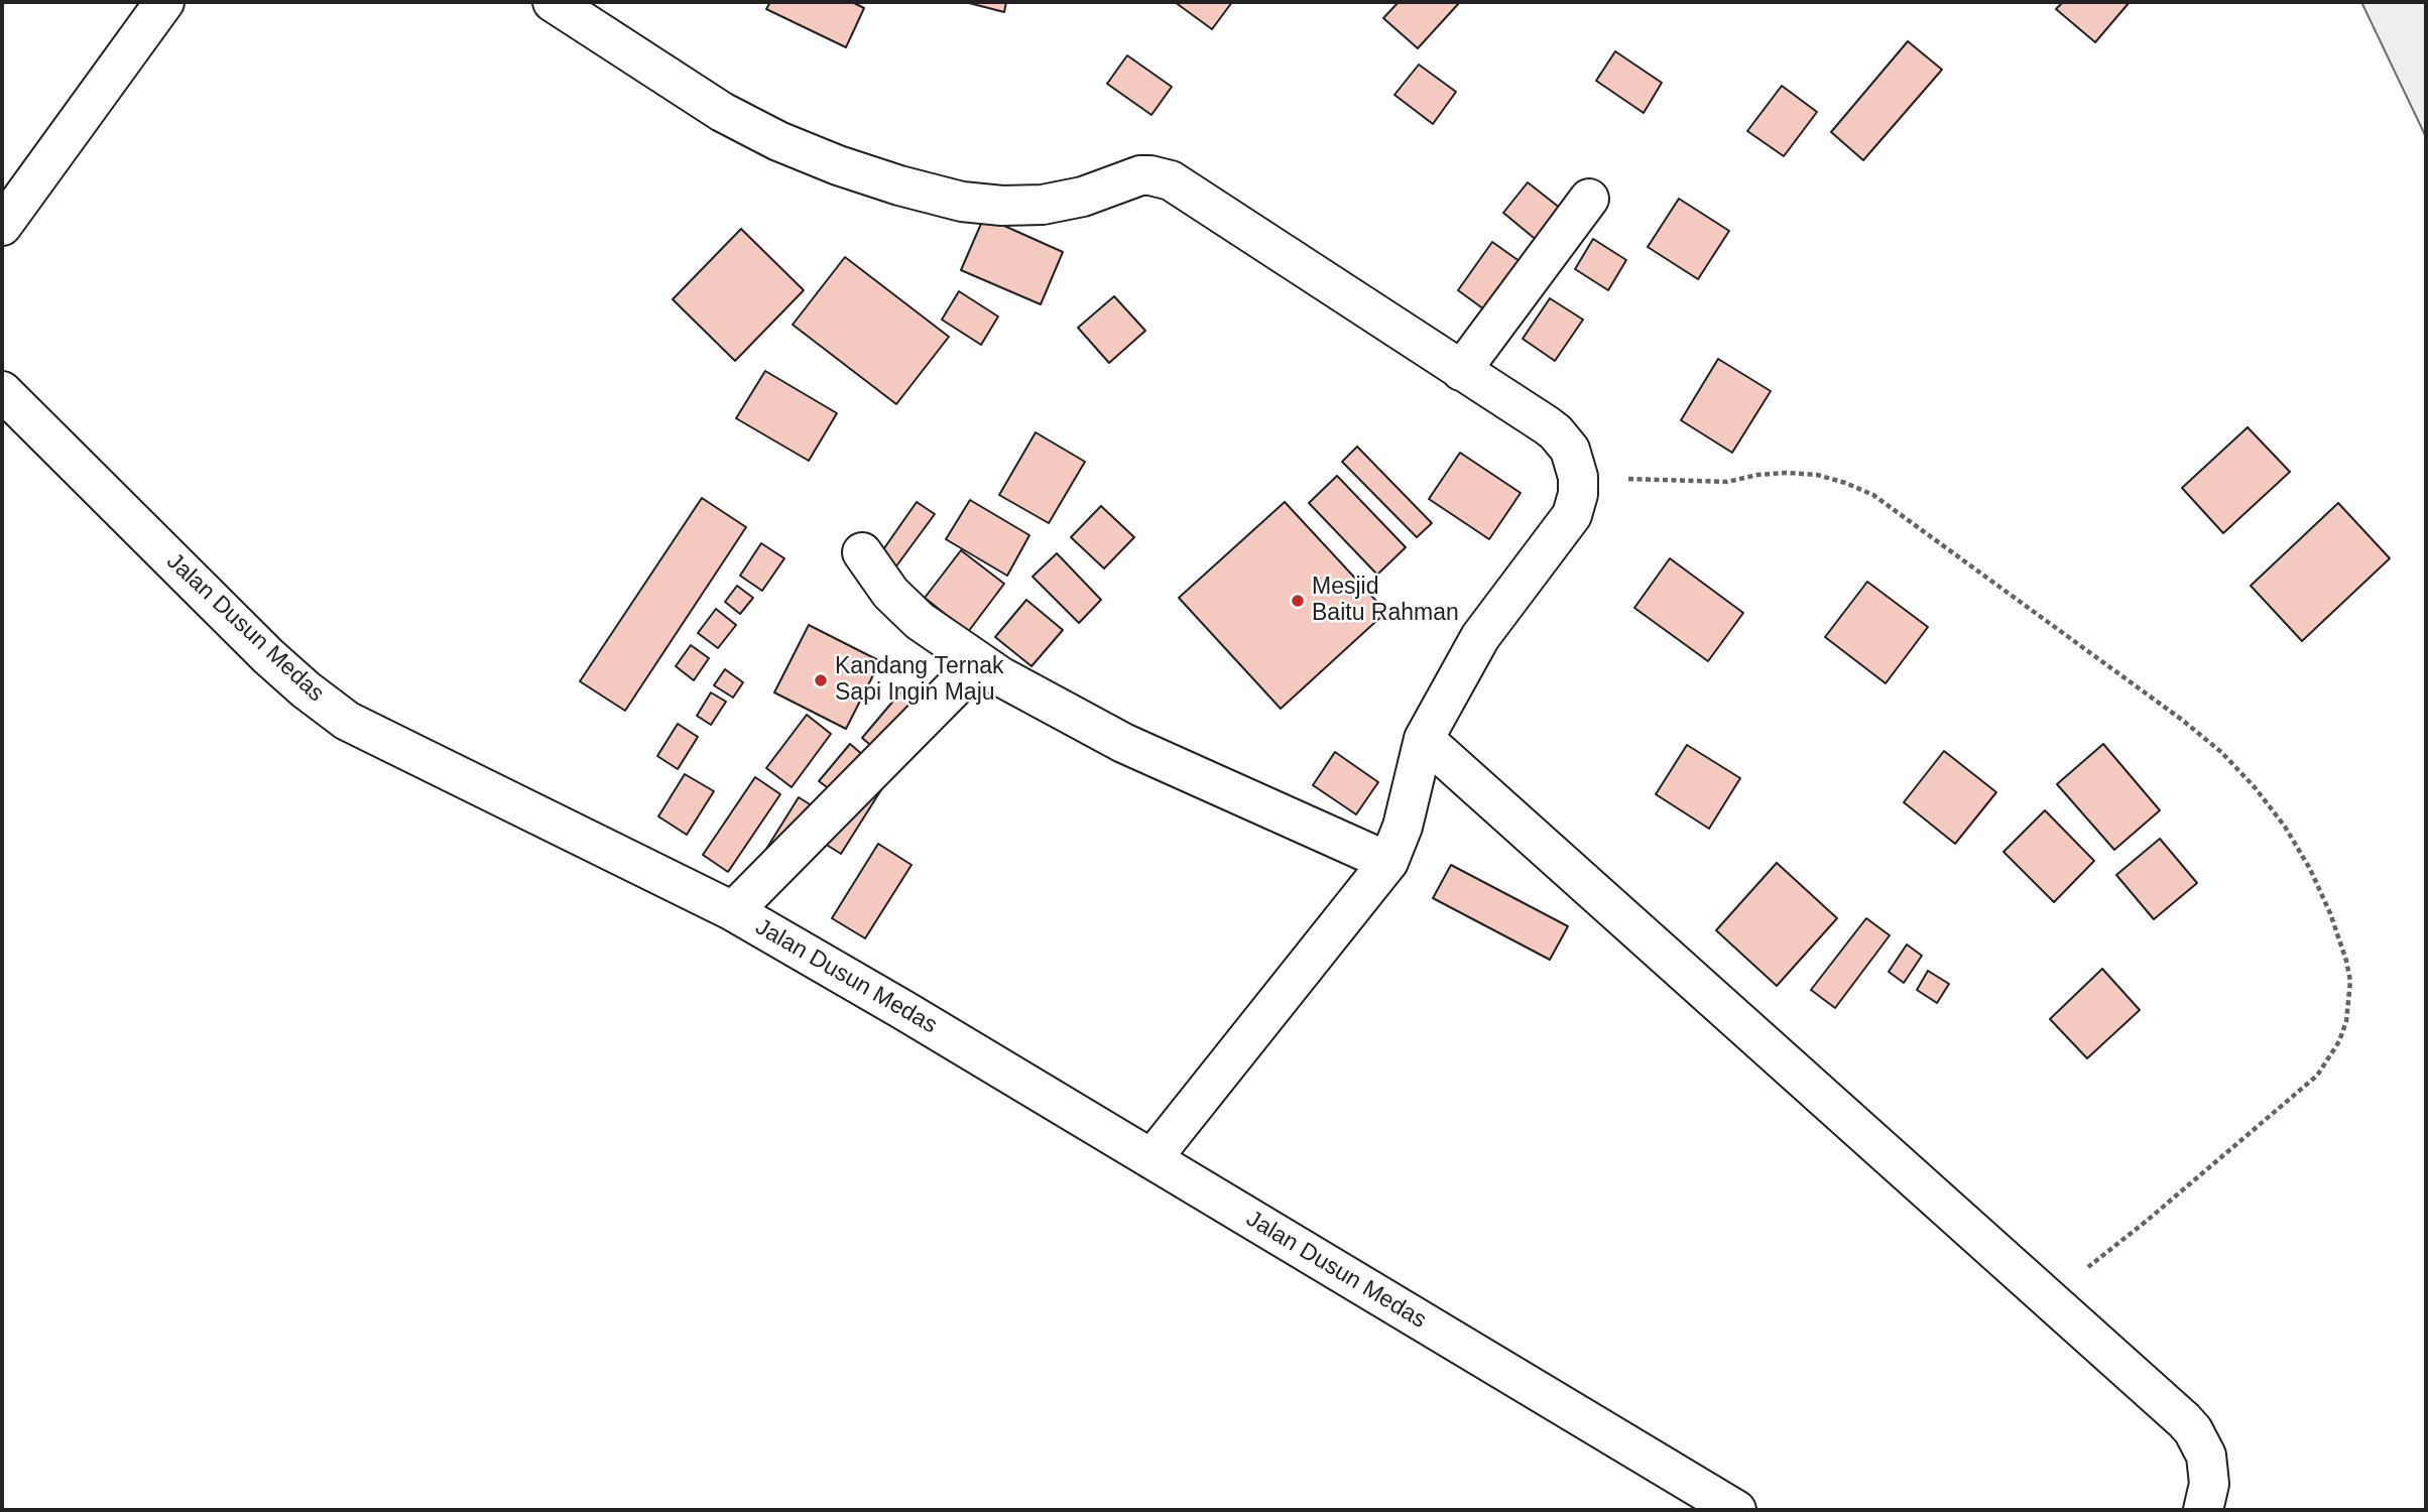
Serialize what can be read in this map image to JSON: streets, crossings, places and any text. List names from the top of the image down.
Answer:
{
  "streets": {
    "street": ["Jalan Dusun Medas"]
  },
  "places": ["Mesjid Baitu Rahman", "Kandang Ternak Sapi Ingin Maju"]
}
